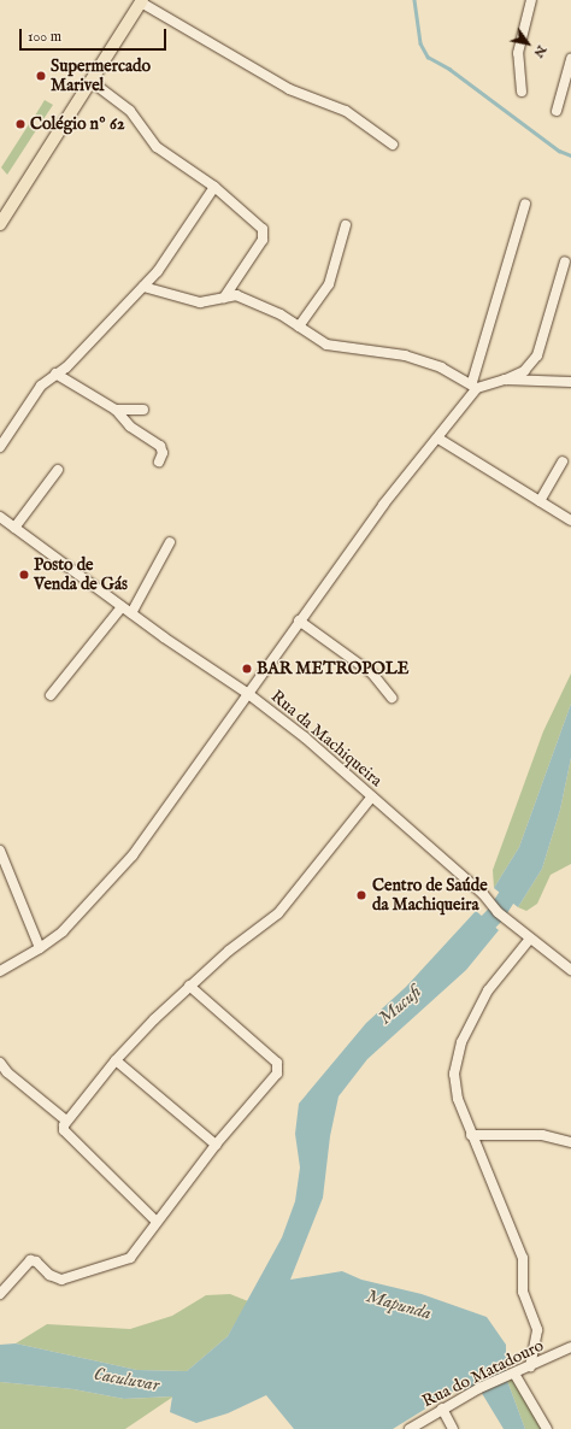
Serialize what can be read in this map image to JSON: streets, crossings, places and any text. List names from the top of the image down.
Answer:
{
  "streets": {
    "street": ["Rua da Machiqueira", "Rua do Matadouro"]
  },
  "water": ["Mucufi", "Mapunda", "Caculuvar"],
  "places": [
    "Supermercado Marivel",
    "Colégio nº 62",
    "Posto de Venda de Gás",
    "BAR METROPOLE",
    "Centro de Saúde da Machiqueira"
  ],
  "scale_bar": "100 m",
  "north": "bottom right"
}
